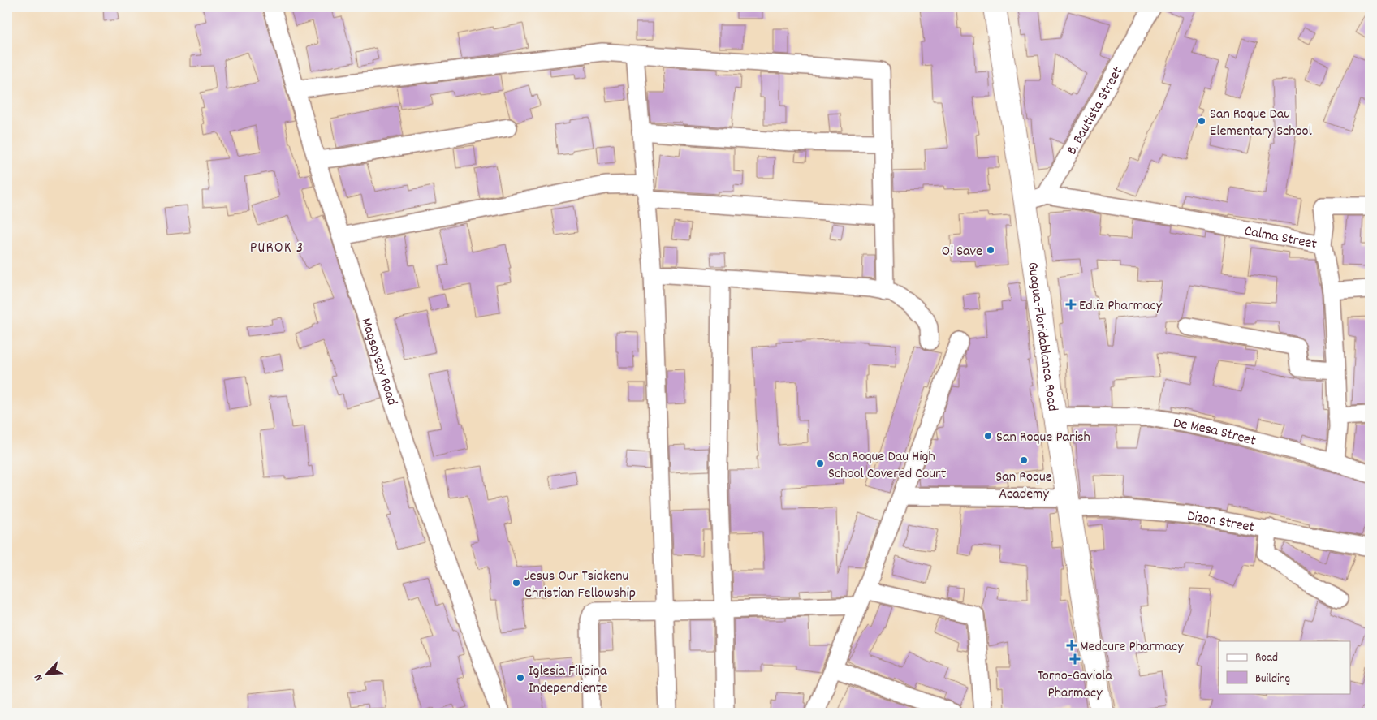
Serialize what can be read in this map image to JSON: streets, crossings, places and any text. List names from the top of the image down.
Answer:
{
  "streets": {
    "main road": ["Guagua-Floridablanca Road"],
    "street": [
      "B. Bautista Street",
      "Calma Street",
      "Magsaysay Road",
      "De Mesa Street",
      "Dizon Street"
    ]
  },
  "crossings": [
    ["B. Bautista Street", "Calma Street"],
    ["B. Bautista Street", "Guagua-Floridablanca Road"],
    ["Calma Street", "Guagua-Floridablanca Road"],
    ["Calma Street", "De Mesa Street"],
    ["Guagua-Floridablanca Road", "De Mesa Street"],
    ["Guagua-Floridablanca Road", "Dizon Street"]
  ],
  "districts": ["PUROK 3"],
  "places": {
    "other": [
      "San Roque Dau Elementary School",
      "O! Save",
      "San Roque Parish",
      "San Roque Academy",
      "San Roque Dau High School Covered Court",
      "Jesus Our Tsidkenu Christian Fellowship",
      "Iglesia Filipina Independiente"
    ],
    "health": ["Edliz Pharmacy", "Medcure Pharmacy", "Torno-Gaviola Pharmacy"]
  },
  "legend": ["Road", "Building"],
  "north": "bottom left"
}
